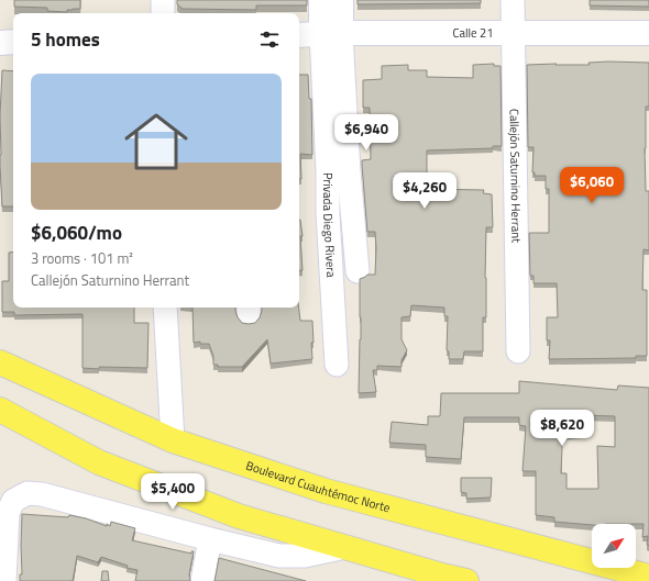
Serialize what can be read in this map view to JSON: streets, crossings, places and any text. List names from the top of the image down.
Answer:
{
  "streets": {
    "main road": ["Boulevard Cuauhtémoc Norte"],
    "street": ["Calle 21", "Callejón Saturnino Herrant", "Privada Diego Rivera"]
  },
  "crossings": [
    ["Calle 21", "Callejón Saturnino Herrant"],
    ["Calle 21", "Privada Diego Rivera"]
  ],
  "north": "top right",
  "page": {
    "heading": "5 homes",
    "list": [
      {
        "name": "$6,060/mo",
        "note": "3 rooms · 101 m² · Callejón Saturnino Herrant"
      }
    ],
    "price": [
      "$6,940",
      "$6,060",
      "$4,260",
      "$8,620",
      "$5,400"
    ]
  }
}
